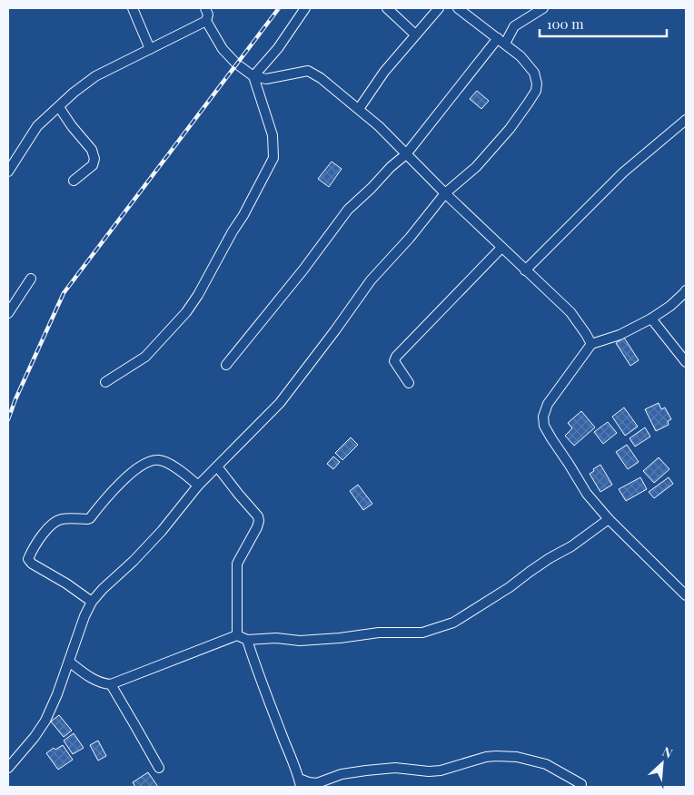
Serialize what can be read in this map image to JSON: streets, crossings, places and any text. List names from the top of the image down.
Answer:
{
  "scale_bar": "100 m",
  "north": "top right"
}
